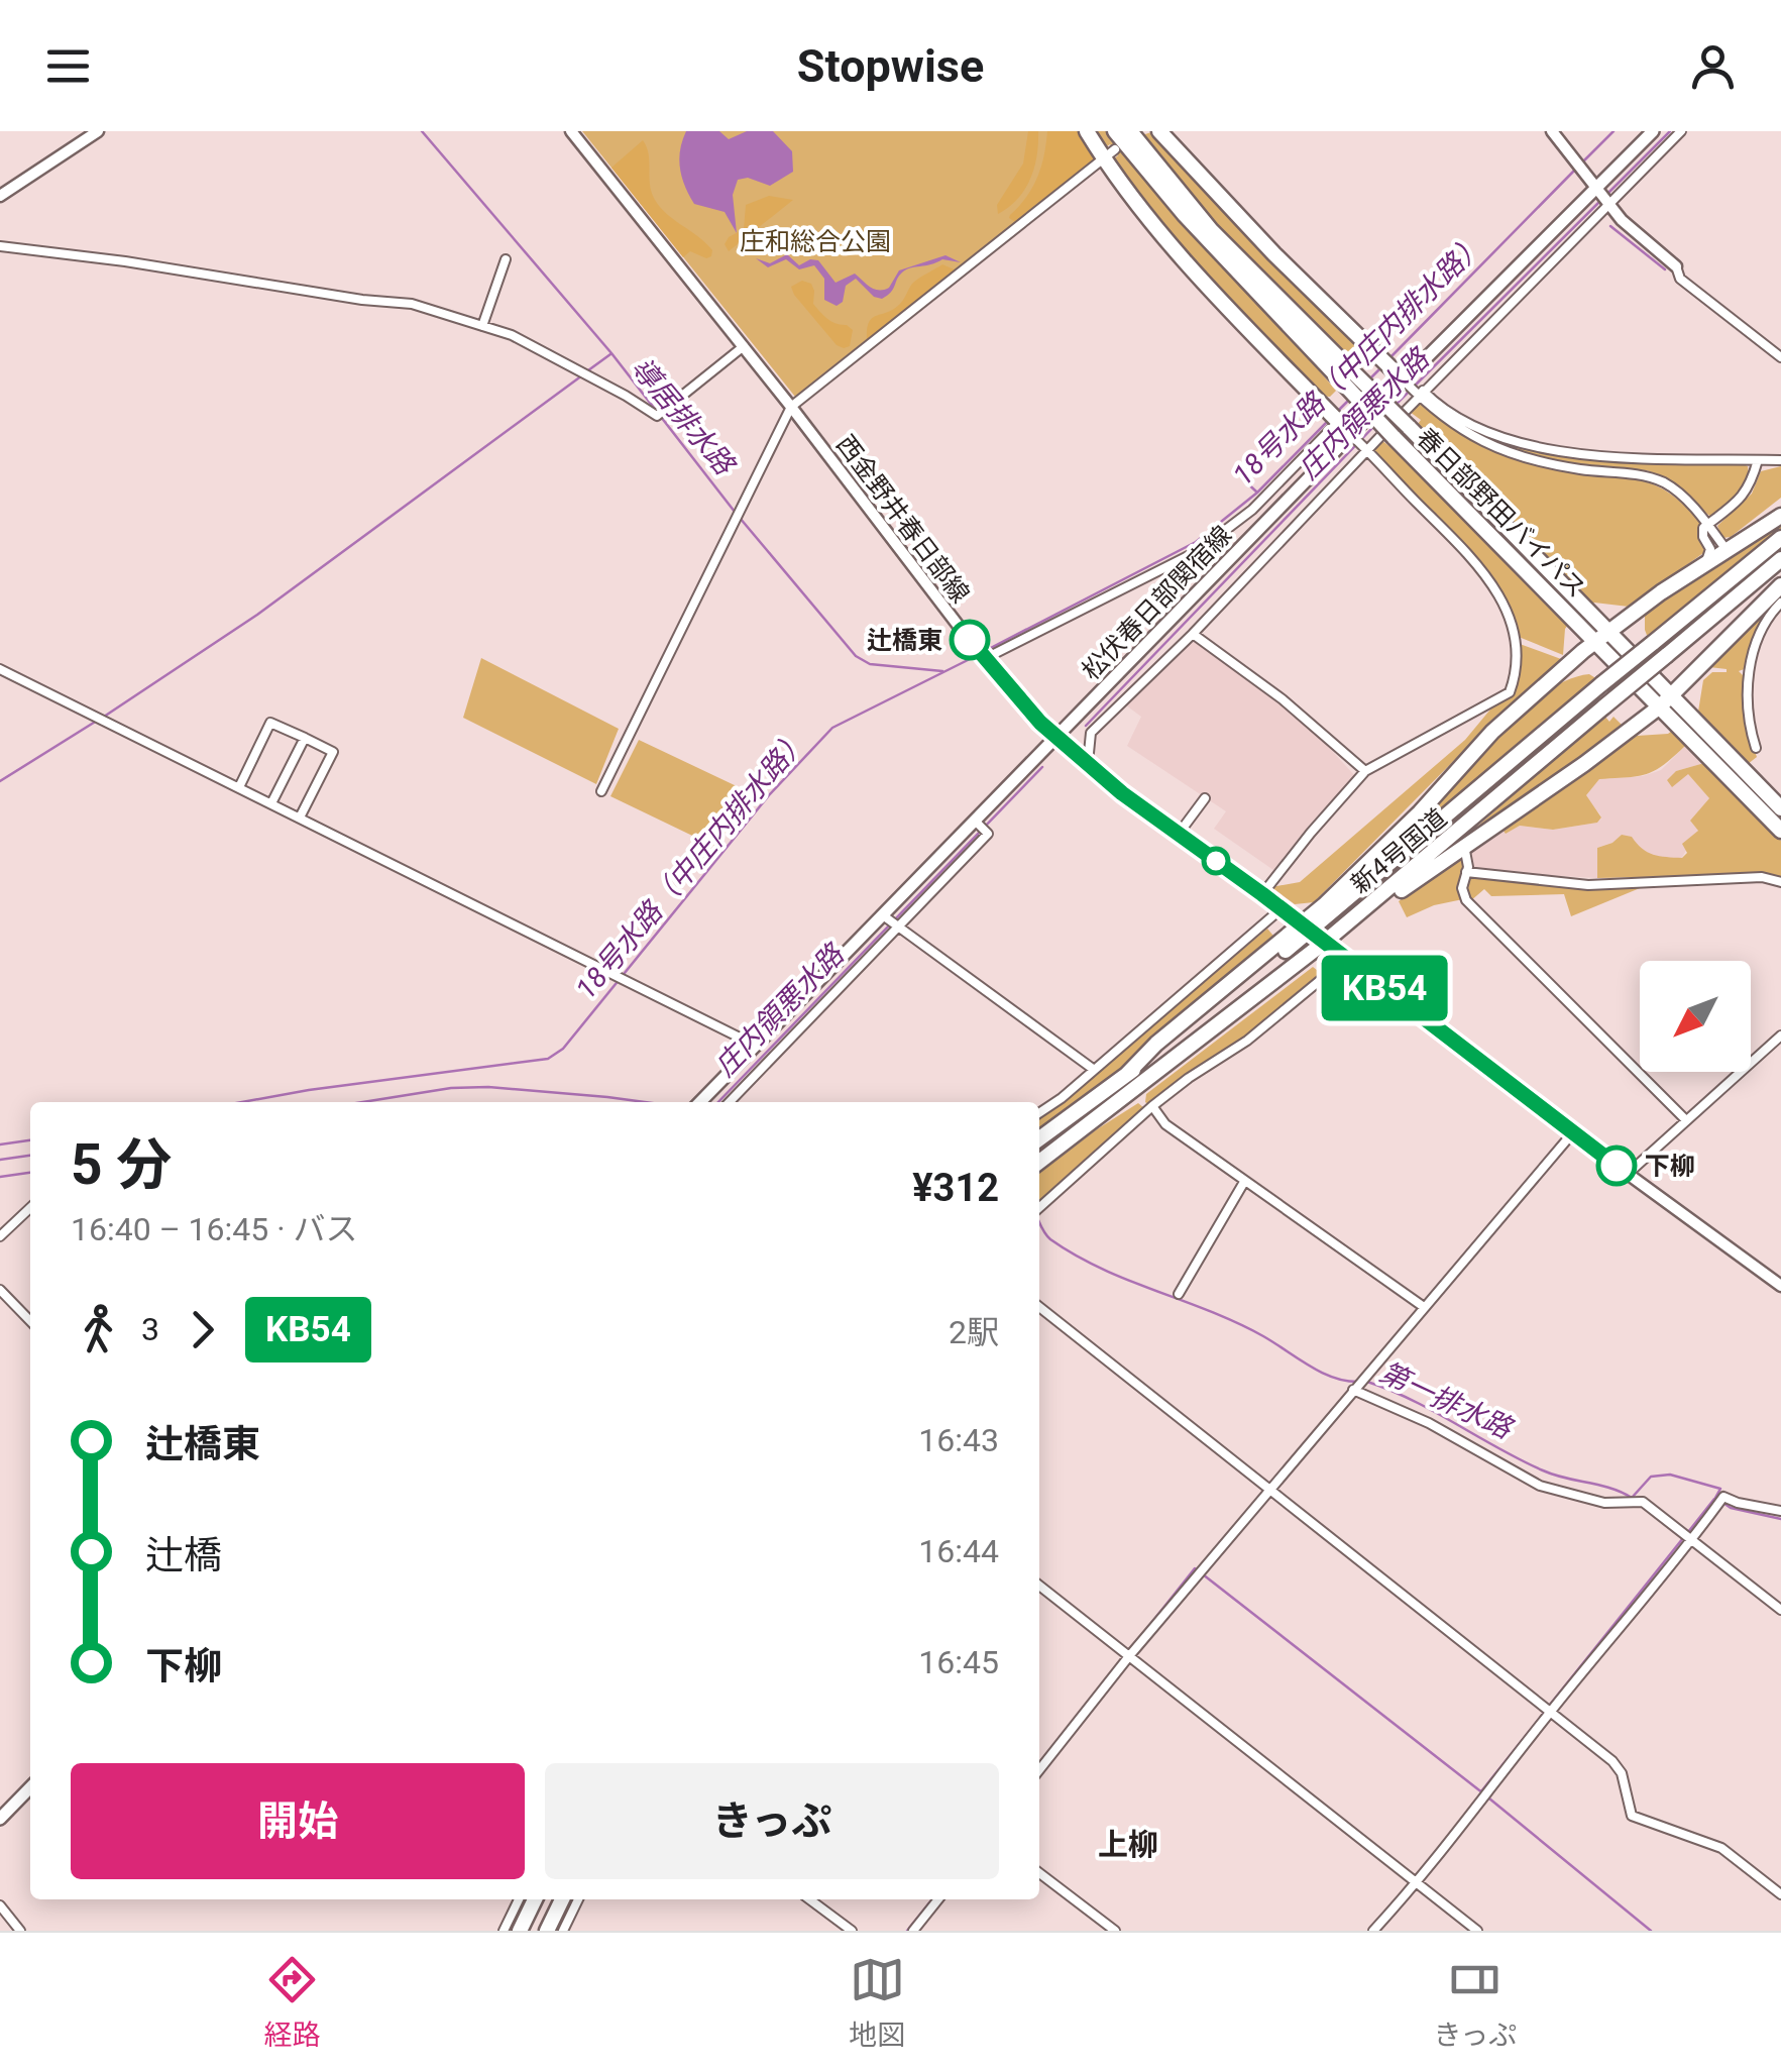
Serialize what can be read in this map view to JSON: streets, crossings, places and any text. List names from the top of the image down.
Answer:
{
  "streets": {
    "highway": ["春日部野田バイパス", "新4号国道"],
    "main road": ["西金野井春日部線", "松伏春日部関宿線"]
  },
  "crossings": [
    ["西金野井春日部線", "松伏春日部関宿線"],
    ["西金野井春日部線", "新4号国道"]
  ],
  "districts": ["上柳"],
  "water": [
    "18号水路（中庄内排水路）",
    "庄内領悪水路",
    "導居排水路",
    "第一排水路"
  ],
  "parks": ["庄和総合公園"],
  "places": ["辻橋東", "下柳"],
  "lines": ["bus line KB54"],
  "north": "bottom left",
  "page": {
    "header": "Stopwise",
    "on_map": "KB54",
    "heading": ["5 分", "16:40 – 16:45 · バス", "¥312"],
    "legs": ["3", "KB54", "2駅"],
    "list": [
      {
        "name": "辻橋東",
        "value": "16:43"
      },
      {
        "name": "辻橋",
        "value": "16:44"
      },
      {
        "name": "下柳",
        "value": "16:45"
      }
    ],
    "buttons": ["開始", "きっぷ"],
    "tabs": ["経路", "地図", "きっぷ"]
  }
}
